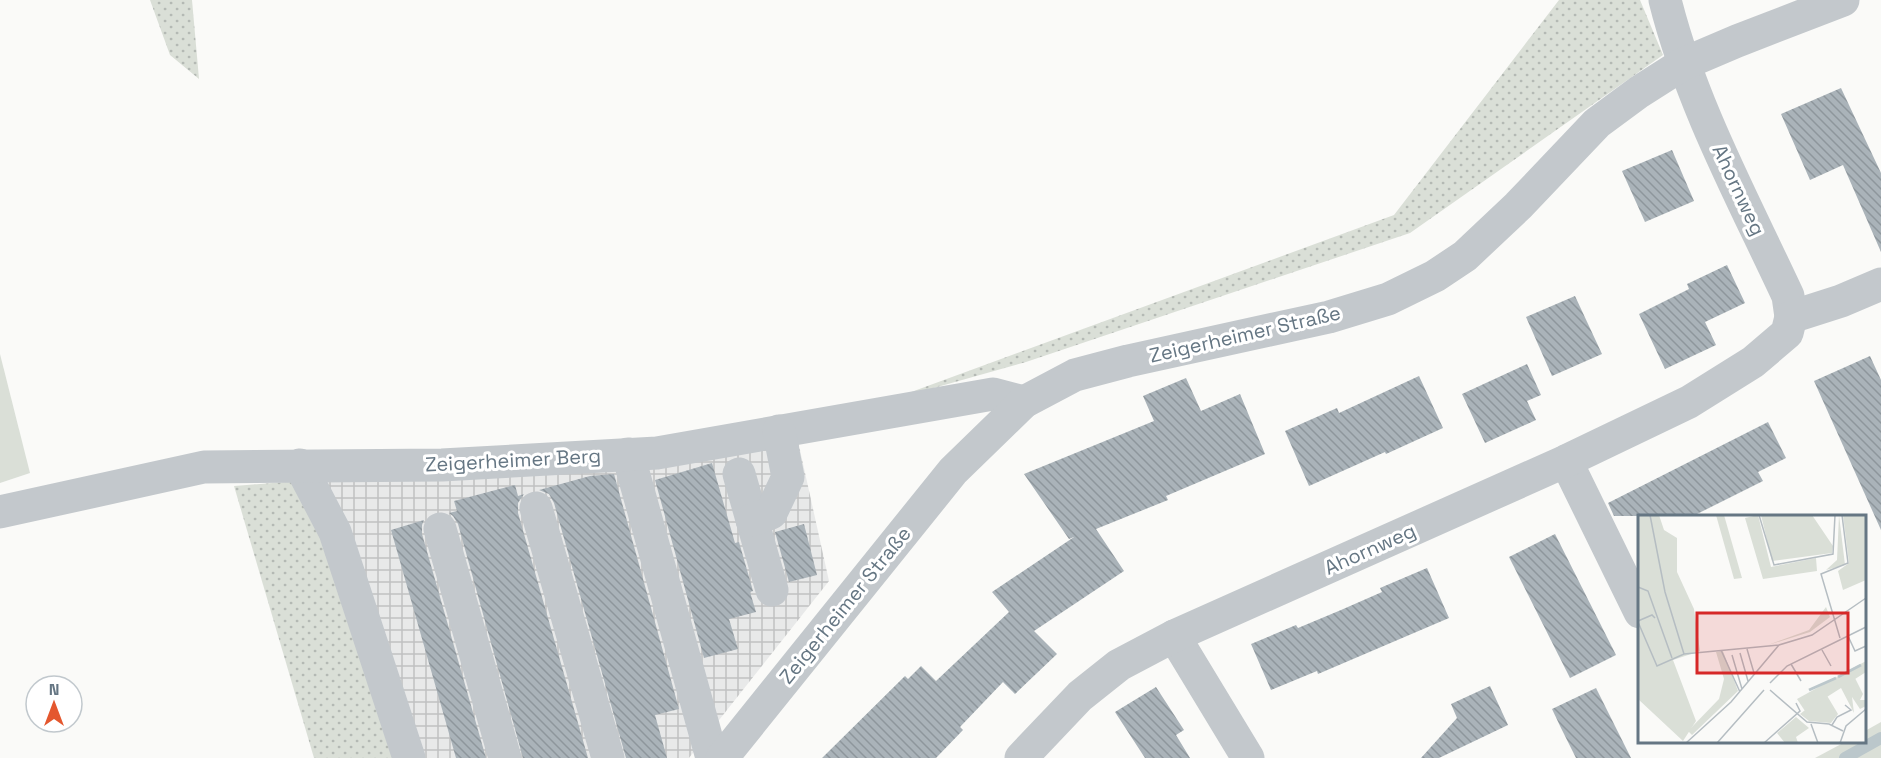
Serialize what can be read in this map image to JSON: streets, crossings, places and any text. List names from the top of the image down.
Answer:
{
  "streets": {
    "street": ["Ahornweg", "Zeigerheimer Straße", "Zeigerheimer Berg"]
  },
  "crossings": [
    ["Ahornweg", "Zeigerheimer Straße"],
    ["Zeigerheimer Straße", "Zeigerheimer Berg"]
  ],
  "north": "top"
}
